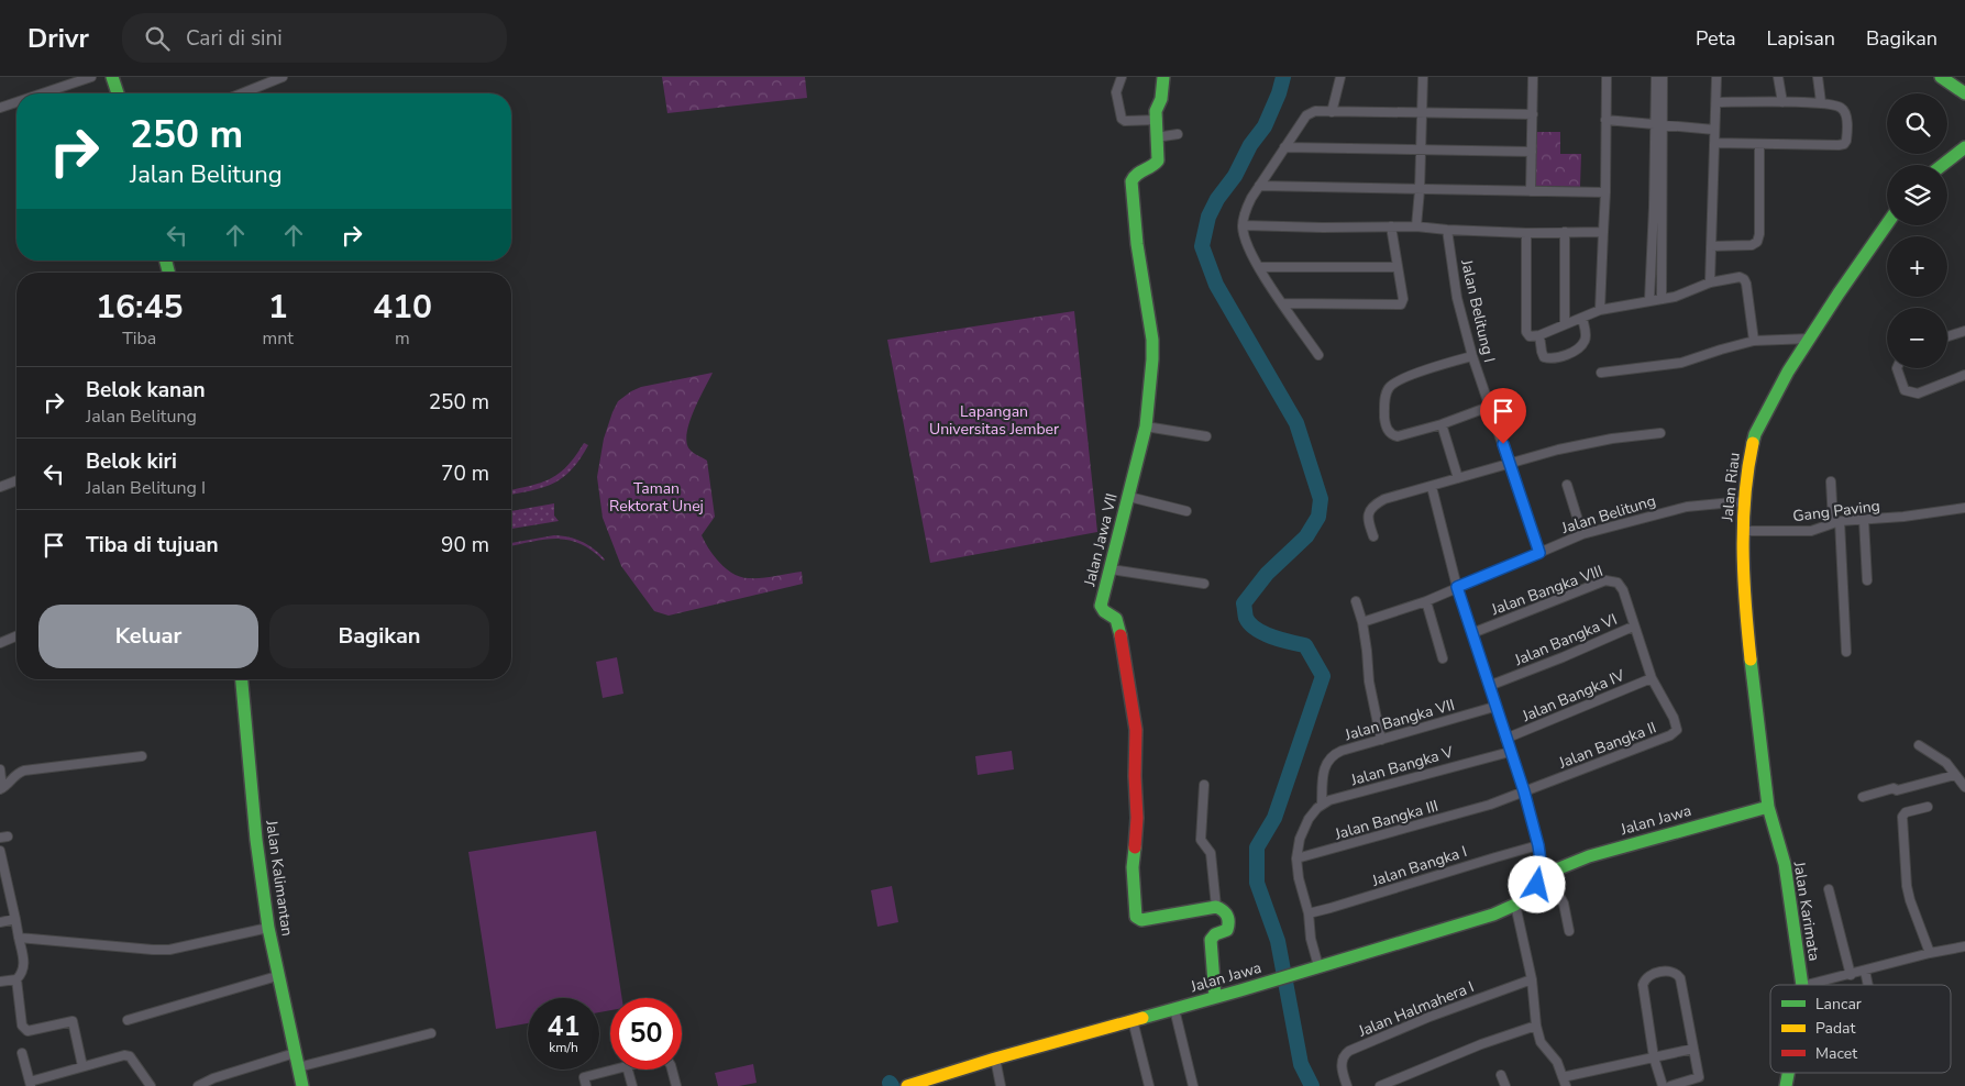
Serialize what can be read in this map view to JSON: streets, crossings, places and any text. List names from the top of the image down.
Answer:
{
  "streets": {
    "main road": [
      "Jalan Riau",
      "Jalan Jawa VII",
      "Jalan Jawa",
      "Jalan Kalimantan",
      "Jalan Karimata"
    ],
    "street": [
      "Jalan Belitung I",
      "Gang Paving",
      "Jalan Belitung",
      "Jalan Bangka VIII",
      "Jalan Bangka VI",
      "Jalan Bangka IV",
      "Jalan Bangka VII",
      "Jalan Bangka II",
      "Jalan Bangka V",
      "Jalan Bangka III",
      "Jalan Bangka I",
      "Jalan Halmahera I"
    ]
  },
  "crossings": [
    ["Jalan Belitung I", "Jalan Belitung"],
    ["Jalan Riau", "Gang Paving"],
    ["Jalan Riau", "Jalan Belitung"],
    ["Jalan Riau", "Jalan Jawa"],
    ["Jalan Riau", "Jalan Karimata"],
    ["Jalan Bangka VIII", "Jalan Bangka VI"],
    ["Jalan Bangka VI", "Jalan Bangka IV"],
    ["Jalan Bangka VI", "Jalan Bangka II"],
    ["Jalan Bangka IV", "Jalan Bangka II"],
    ["Jalan Bangka VII", "Jalan Bangka V"],
    ["Jalan Bangka II", "Jalan Bangka III"],
    ["Jalan Bangka V", "Jalan Bangka III"],
    ["Jalan Jawa", "Jalan Karimata"]
  ],
  "parks": ["Lapangan Universitas Jember", "Taman Rektorat Unej"],
  "legend": ["Lancar", "Padat", "Macet"],
  "page": {
    "header": "Drivr",
    "search": "Cari di sini",
    "nav": ["Peta", "Lapisan", "Bagikan"],
    "map_buttons": ["+", "−"],
    "turn": ["250 m", "Jalan Belitung"],
    "eta": [
      "16:45",
      "Tiba",
      "1",
      "mnt",
      "410",
      "m"
    ],
    "list": [
      {
        "name": "Belok kanan",
        "note": "Jalan Belitung",
        "value": "250 m"
      },
      {
        "name": "Belok kiri",
        "note": "Jalan Belitung I",
        "value": "70 m"
      },
      {
        "name": "Tiba di tujuan",
        "value": "90 m"
      }
    ],
    "buttons": ["Keluar", "Bagikan"],
    "speed": "41 km/h",
    "limit": "50"
  }
}
